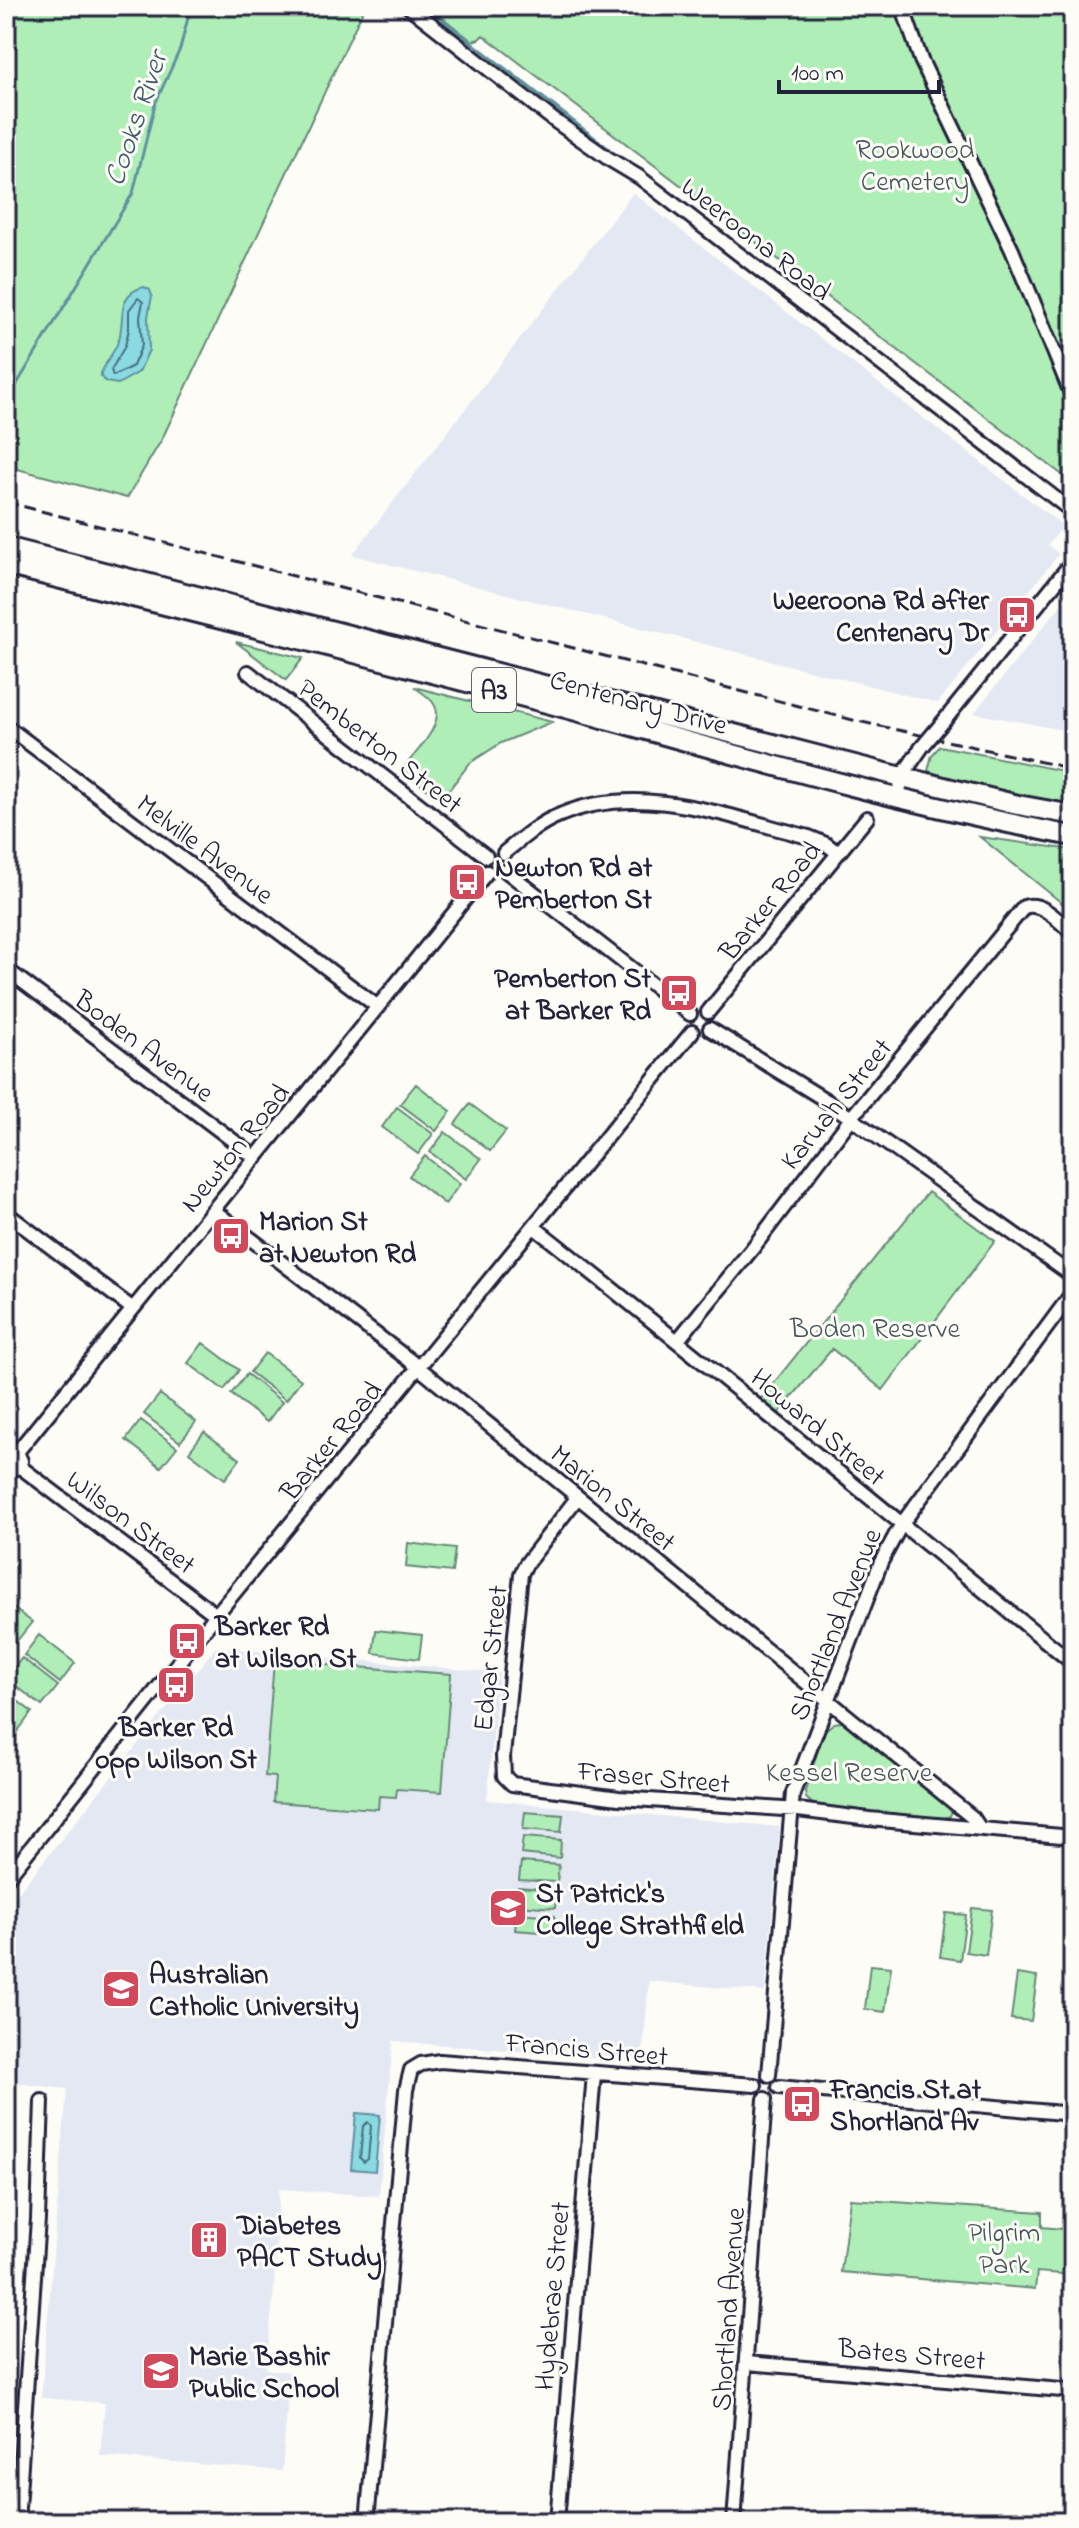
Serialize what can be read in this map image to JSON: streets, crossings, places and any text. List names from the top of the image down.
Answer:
{
  "streets": {
    "highway": ["A3", "Centenary Drive"],
    "street": [
      "Weeroona Road",
      "Pemberton Street",
      "Melville Avenue",
      "Barker Road",
      "Boden Avenue",
      "Karuah Street",
      "Newton Road",
      "Howard Street",
      "Marion Street",
      "Wilson Street",
      "Shortland Avenue",
      "Edgar Street",
      "Fraser Street",
      "Francis Street",
      "Hydebrae Street",
      "Bates Street"
    ]
  },
  "crossings": [
    ["Pemberton Street", "Newton Road"],
    ["Melville Avenue", "Newton Road"],
    ["Barker Road", "Howard Street"],
    ["Barker Road", "Marion Street"],
    ["Barker Road", "Wilson Street"],
    ["Boden Avenue", "Newton Road"],
    ["Karuah Street", "Howard Street"],
    ["Newton Road", "Marion Street"],
    ["Newton Road", "Wilson Street"],
    ["Howard Street", "Shortland Avenue"],
    ["Marion Street", "Shortland Avenue"],
    ["Marion Street", "Edgar Street"],
    ["Marion Street", "Fraser Street"],
    ["Shortland Avenue", "Fraser Street"],
    ["Shortland Avenue", "Francis Street"],
    ["Shortland Avenue", "Bates Street"],
    ["Edgar Street", "Fraser Street"],
    ["Francis Street", "Hydebrae Street"]
  ],
  "water": ["Cooks River"],
  "parks": [
    "Rookwood Cemetery",
    "Boden Reserve",
    "Kessel Reserve",
    "Pilgrim Park"
  ],
  "places": {
    "bus stop": [
      "Weeroona Rd after Centenary Dr",
      "Newton Rd at Pemberton St",
      "Pemberton St at Barker Rd",
      "Marion St at Newton Rd",
      "Barker Rd at Wilson St",
      "Barker Rd opp Wilson St",
      "Francis St at Shortland Av"
    ],
    "school or university": ["St Patrick's College Strathfield", "Australian Catholic University", "Marie Bashir Public School"],
    "building": ["Diabetes PACT Study"]
  },
  "scale_bar": "100 m"
}
